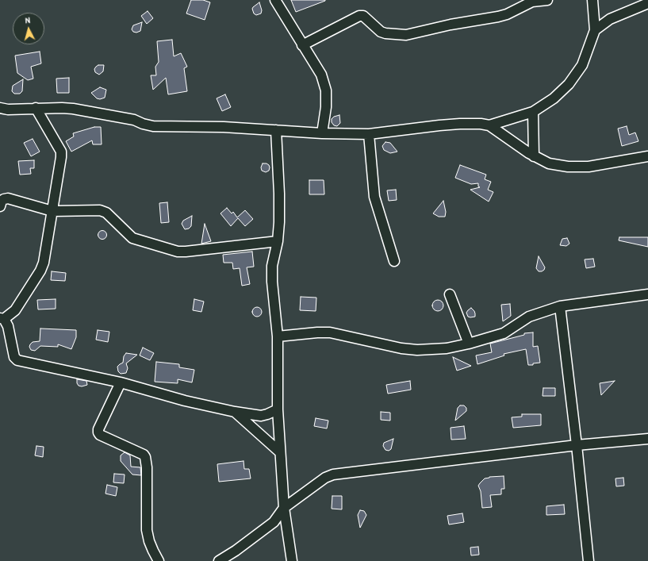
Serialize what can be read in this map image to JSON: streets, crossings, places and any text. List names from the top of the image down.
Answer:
{
  "north": "top"
}
